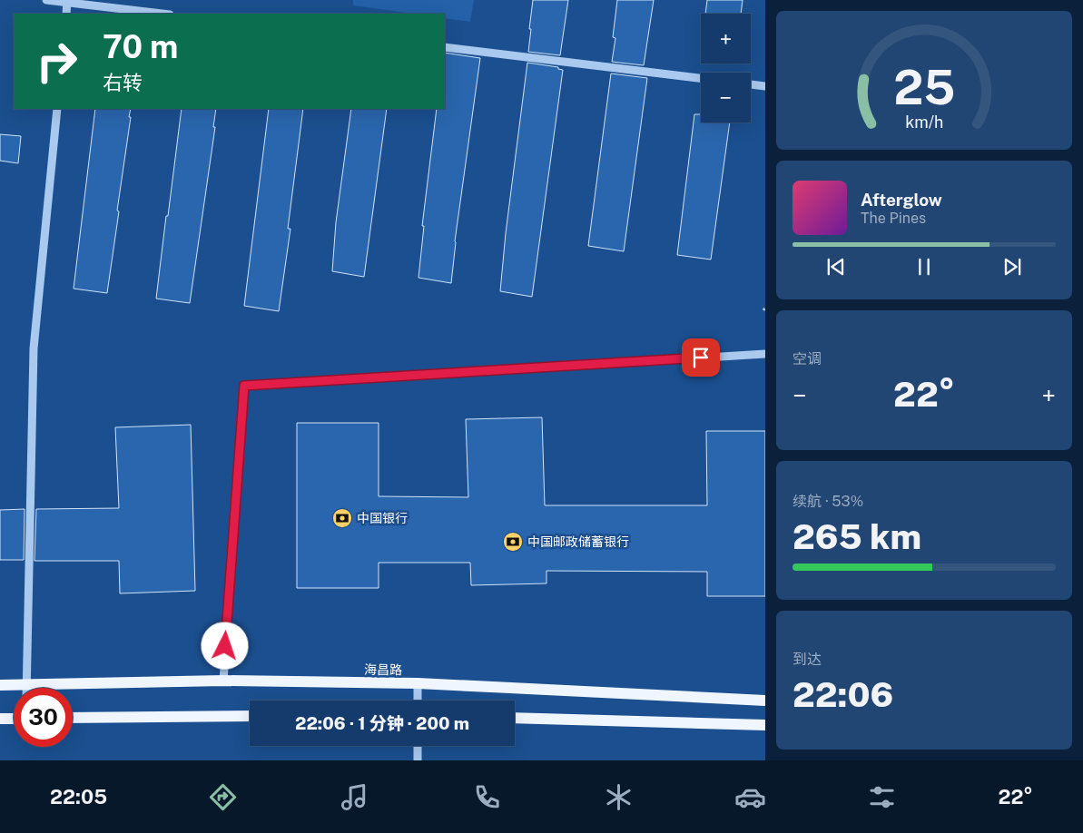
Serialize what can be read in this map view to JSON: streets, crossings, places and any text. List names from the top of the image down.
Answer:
{
  "streets": {
    "main road": ["海昌路"]
  },
  "places": {
    "bank": ["中国银行", "中国邮政储蓄银行"]
  },
  "page": {
    "map_buttons": ["+", "−"],
    "turn": ["70 m", "右转"],
    "song": ["Afterglow", "The Pines"],
    "tile": [
      "空调",
      ["续航 · 53%", "265 km"],
      ["到达", "22:06"]
    ],
    "heat": ["−", "22°", "+"],
    "limit": "30",
    "trip": "22:06 · 1 分钟 · 200 m",
    "tabs": ["22:05", "22°"],
    "gauge": ["25", "km/h"]
  }
}
